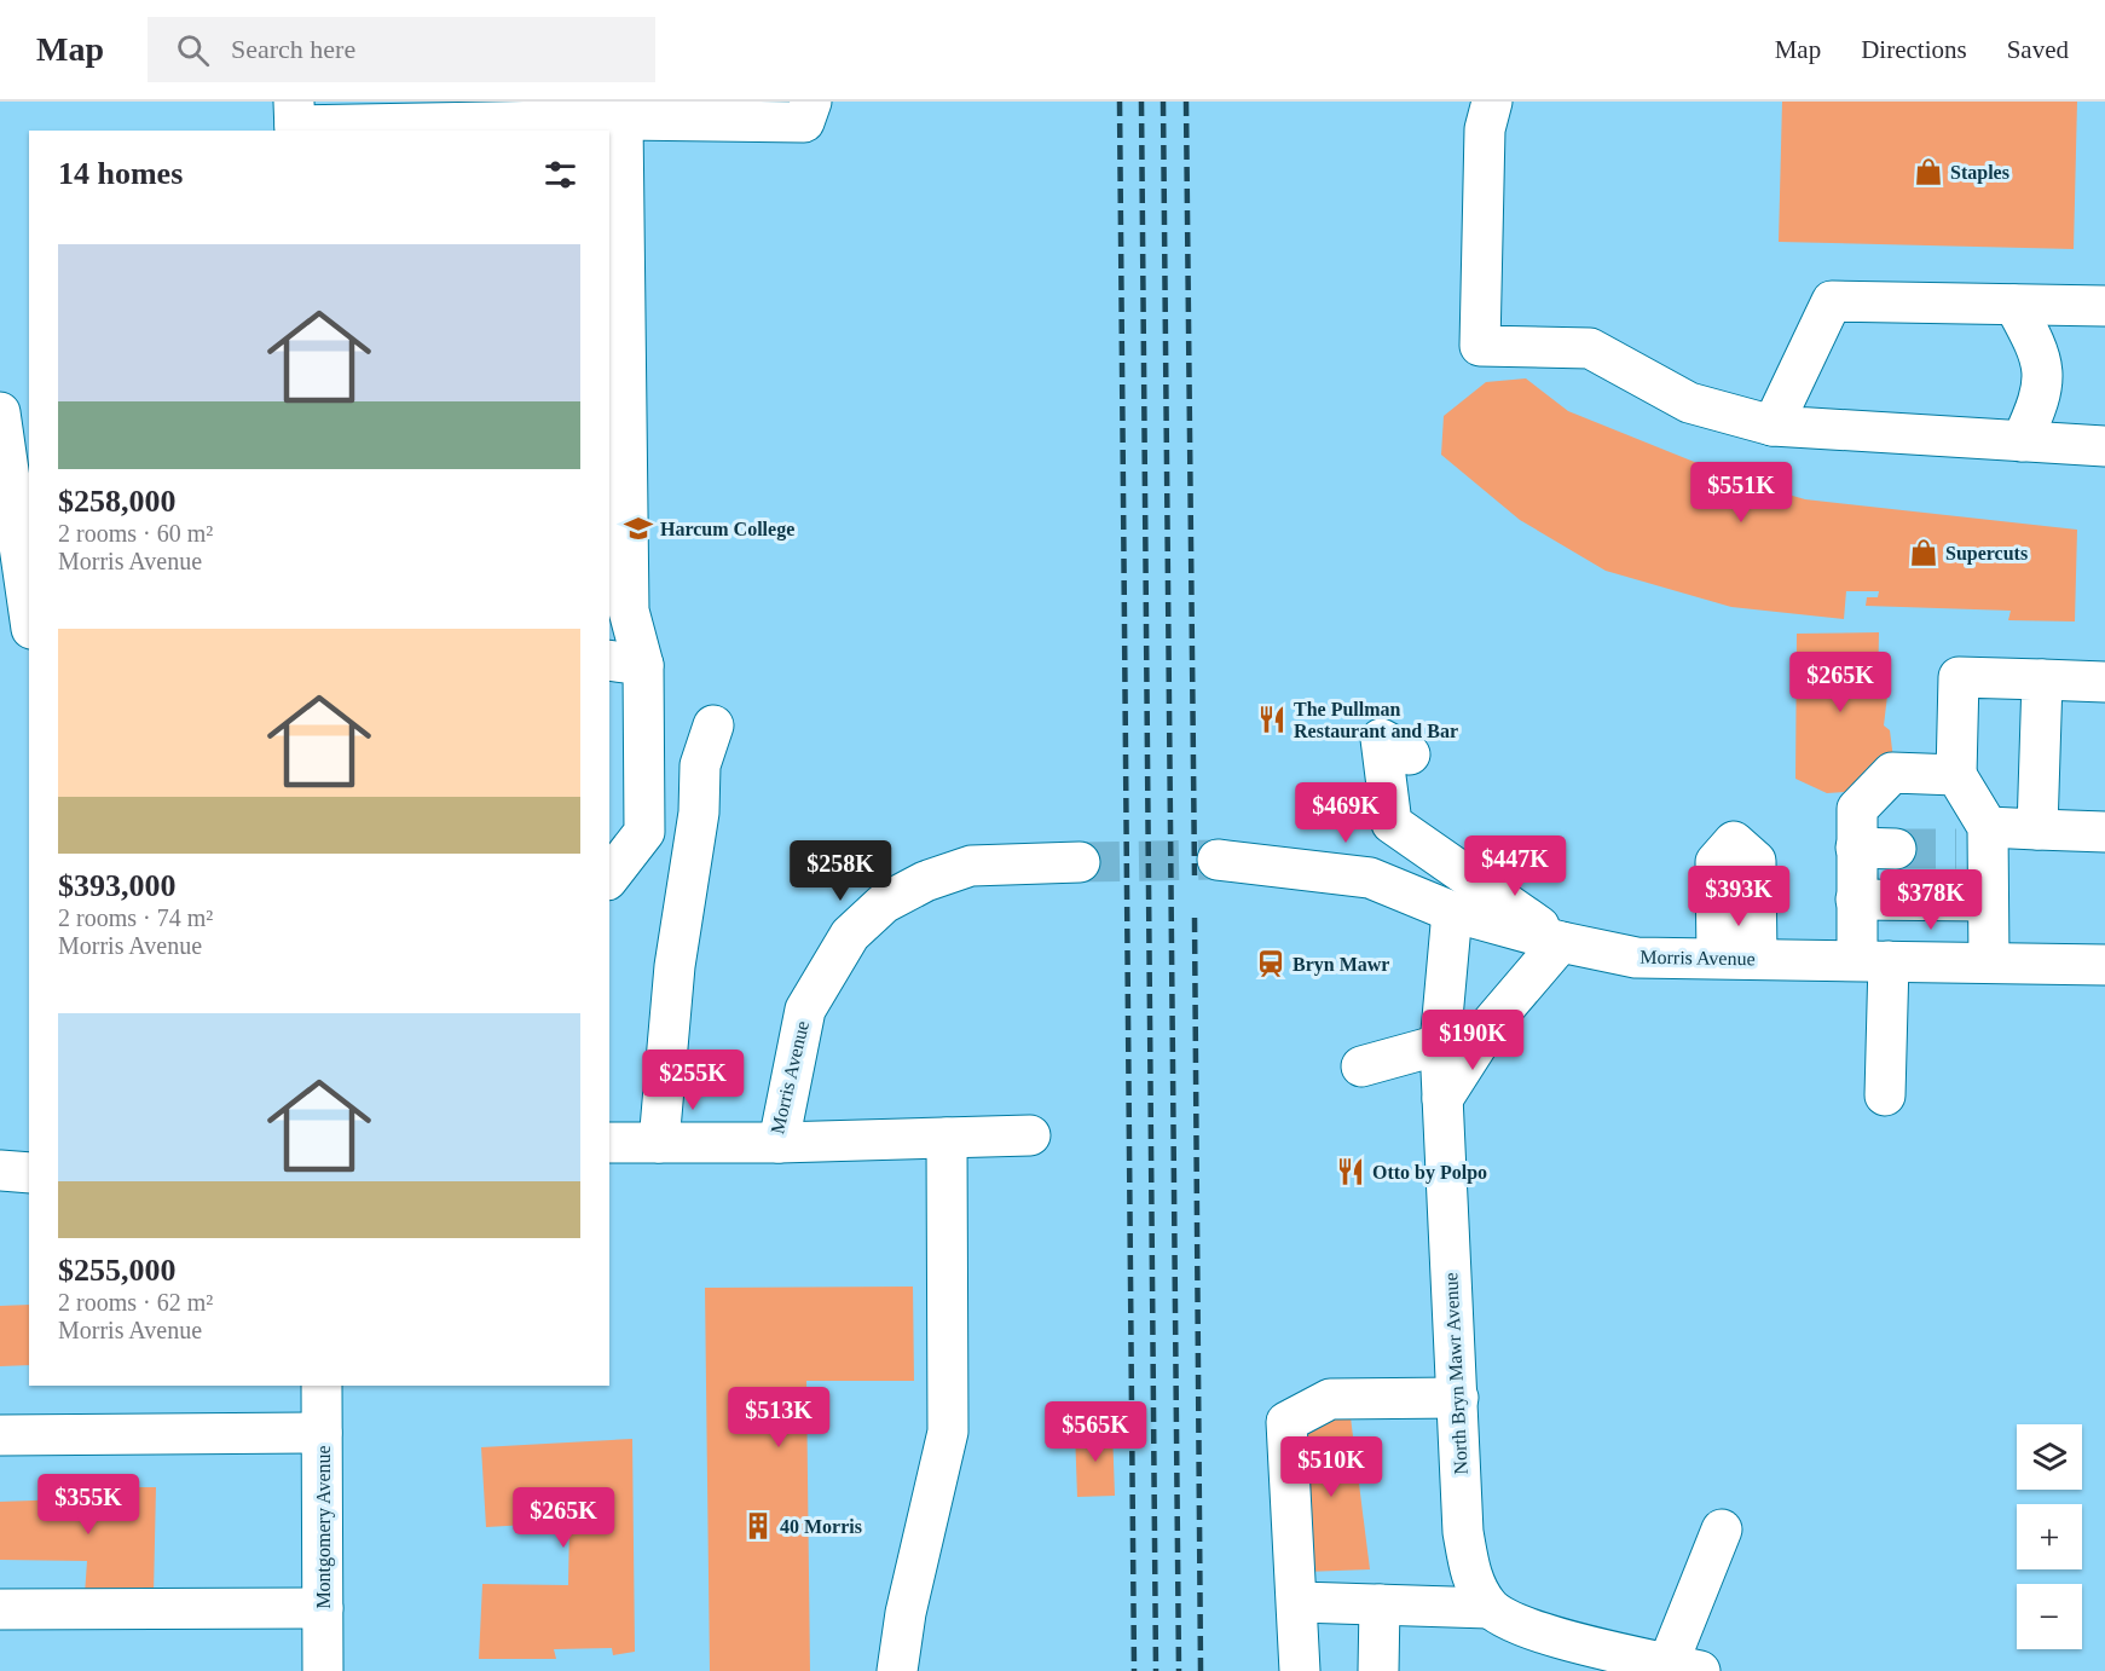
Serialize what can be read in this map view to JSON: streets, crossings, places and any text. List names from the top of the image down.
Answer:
{
  "streets": {
    "street": ["Morris Avenue", "North Bryn Mawr Avenue", "Montgomery Avenue"]
  },
  "crossings": [
    ["Morris Avenue", "North Bryn Mawr Avenue"]
  ],
  "places": {
    "shop": ["Staples", "Supercuts"],
    "school or university": ["Harcum College"],
    "restaurant": ["The Pullman Restaurant and Bar", "Otto by Polpo"],
    "station": ["Bryn Mawr"],
    "building": ["40 Morris"]
  },
  "page": {
    "header": "Map",
    "search": "Search here",
    "nav": ["Map", "Directions", "Saved"],
    "heading": "14 homes",
    "list": [
      {
        "name": "$258,000",
        "note": "2 rooms · 60 m² · Morris Avenue"
      },
      {
        "name": "$393,000",
        "note": "2 rooms · 74 m² · Morris Avenue"
      },
      {
        "name": "$255,000",
        "note": "2 rooms · 62 m² · Morris Avenue"
      }
    ],
    "price": [
      "$551K",
      "$265K",
      "$469K",
      "$447K",
      "$258K",
      "$393K",
      "$378K",
      "$190K",
      "$255K",
      "$513K",
      "$565K",
      "$510K",
      "$355K",
      "$265K"
    ],
    "map_buttons": ["+", "−"]
  }
}
